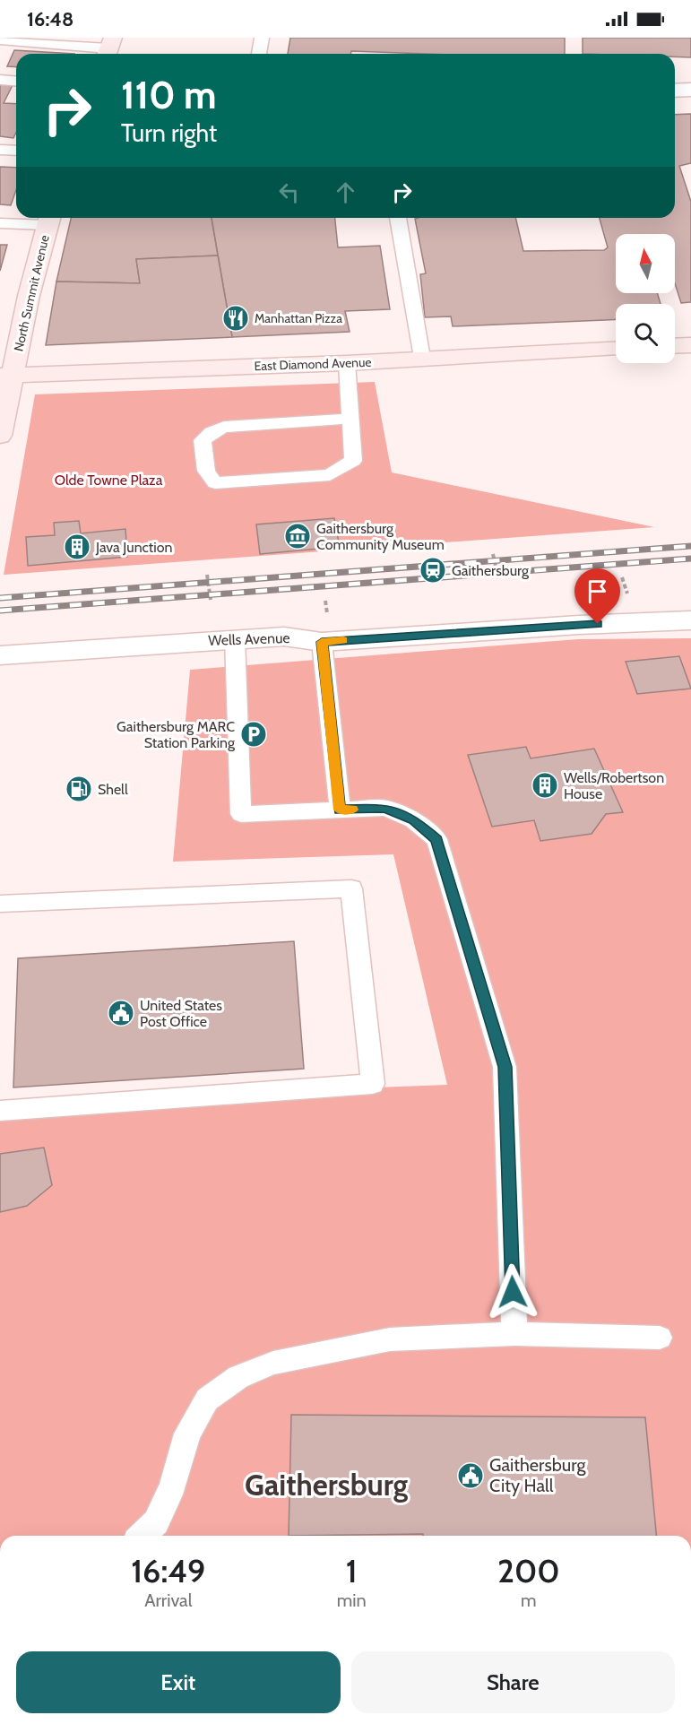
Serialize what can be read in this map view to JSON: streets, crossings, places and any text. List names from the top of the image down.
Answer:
{
  "streets": {
    "street": ["North Summit Avenue", "East Diamond Avenue", "Wells Avenue"]
  },
  "crossings": [
    ["North Summit Avenue", "East Diamond Avenue"]
  ],
  "districts": ["Gaithersburg"],
  "parks": ["Olde Towne Plaza"],
  "places": {
    "restaurant": ["Manhattan Pizza"],
    "museum": ["Gaithersburg Community Museum"],
    "building": ["Java Junction", "Wells/Robertson House"],
    "station": ["Gaithersburg"],
    "parking": ["Gaithersburg MARC Station Parking"],
    "fuel station": ["Shell"],
    "public building": ["United States Post Office", "Gaithersburg City Hall"]
  },
  "north": "top",
  "page": {
    "status": "16:48",
    "turn": ["110 m", "Turn right"],
    "eta": [
      "16:49",
      "Arrival",
      "1",
      "min",
      "200",
      "m"
    ],
    "buttons": ["Exit", "Share"]
  }
}
